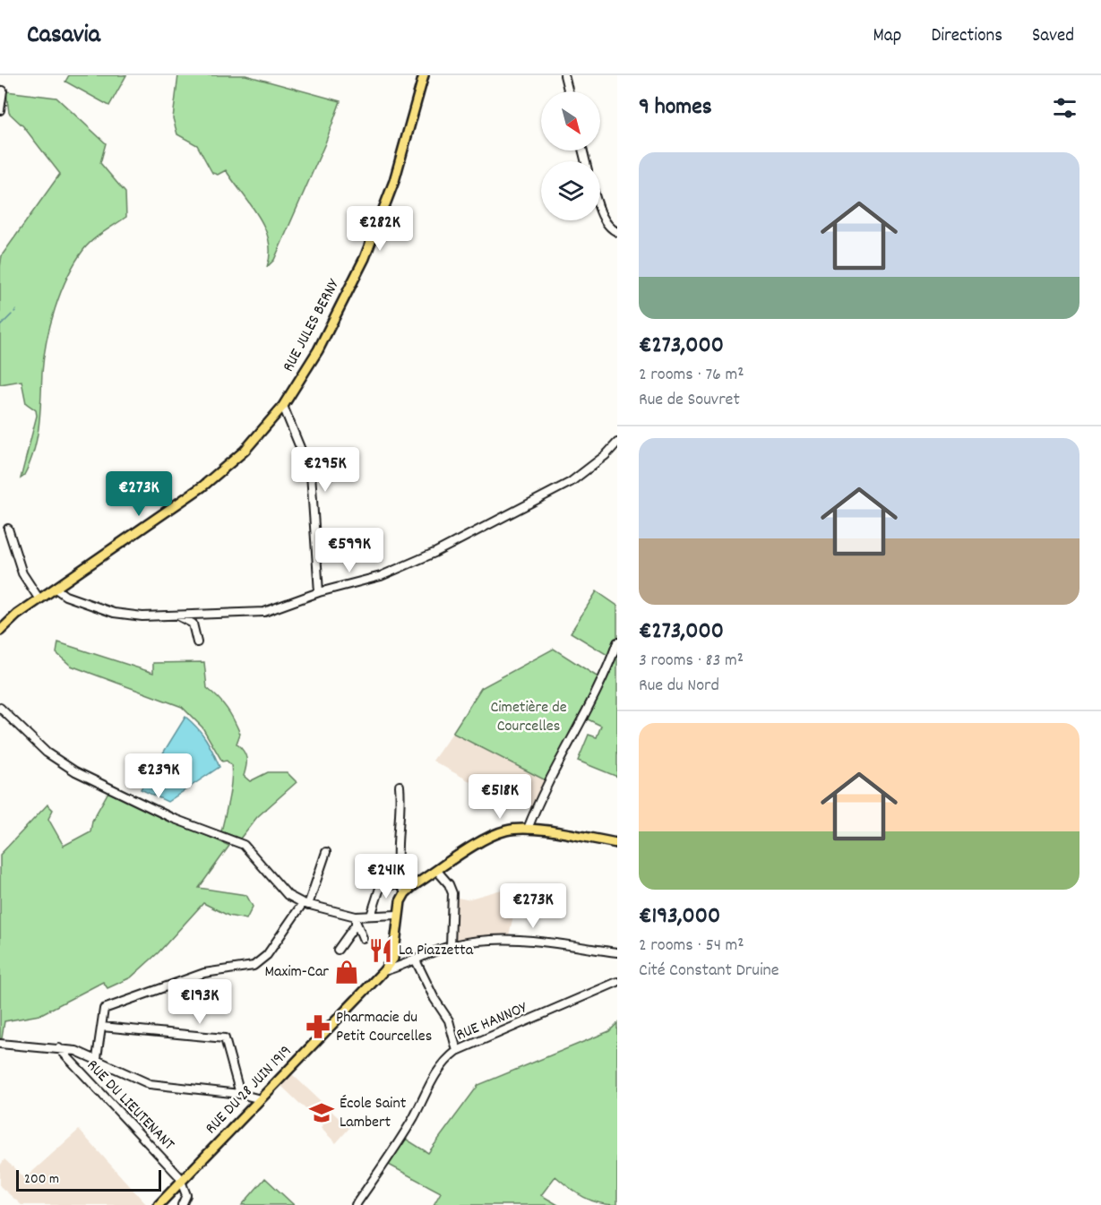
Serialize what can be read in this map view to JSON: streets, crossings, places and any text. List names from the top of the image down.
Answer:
{
  "streets": {
    "main road": ["RUE JULES BERNY", "RUE DU 28 JUIN 1919"],
    "street": ["RUE HANNOY", "RUE DU LIEUTENANT"]
  },
  "crossings": [
    ["RUE DU 28 JUIN 1919", "RUE DU LIEUTENANT"]
  ],
  "parks": ["Cimetière de Courcelles"],
  "places": {
    "restaurant": ["La Piazzetta"],
    "shop": ["Maxim-Car"],
    "pharmacy": ["Pharmacie du Petit Courcelles"],
    "school or university": ["École Saint Lambert"]
  },
  "scale_bar": "200 m",
  "north": "bottom right",
  "page": {
    "header": "Casavia",
    "nav": ["Map", "Directions", "Saved"],
    "heading": "9 homes",
    "list": [
      {
        "name": "€273,000",
        "note": "2 rooms · 76 m² · Rue de Souvret"
      },
      {
        "name": "€273,000",
        "note": "3 rooms · 83 m² · Rue du Nord"
      },
      {
        "name": "€193,000",
        "note": "2 rooms · 54 m² · Cité Constant Druine"
      }
    ],
    "price": [
      "€282K",
      "€295K",
      "€273K",
      "€599K",
      "€239K",
      "€518K",
      "€241K",
      "€273K",
      "€193K"
    ],
    "scale": "200 m"
  }
}
